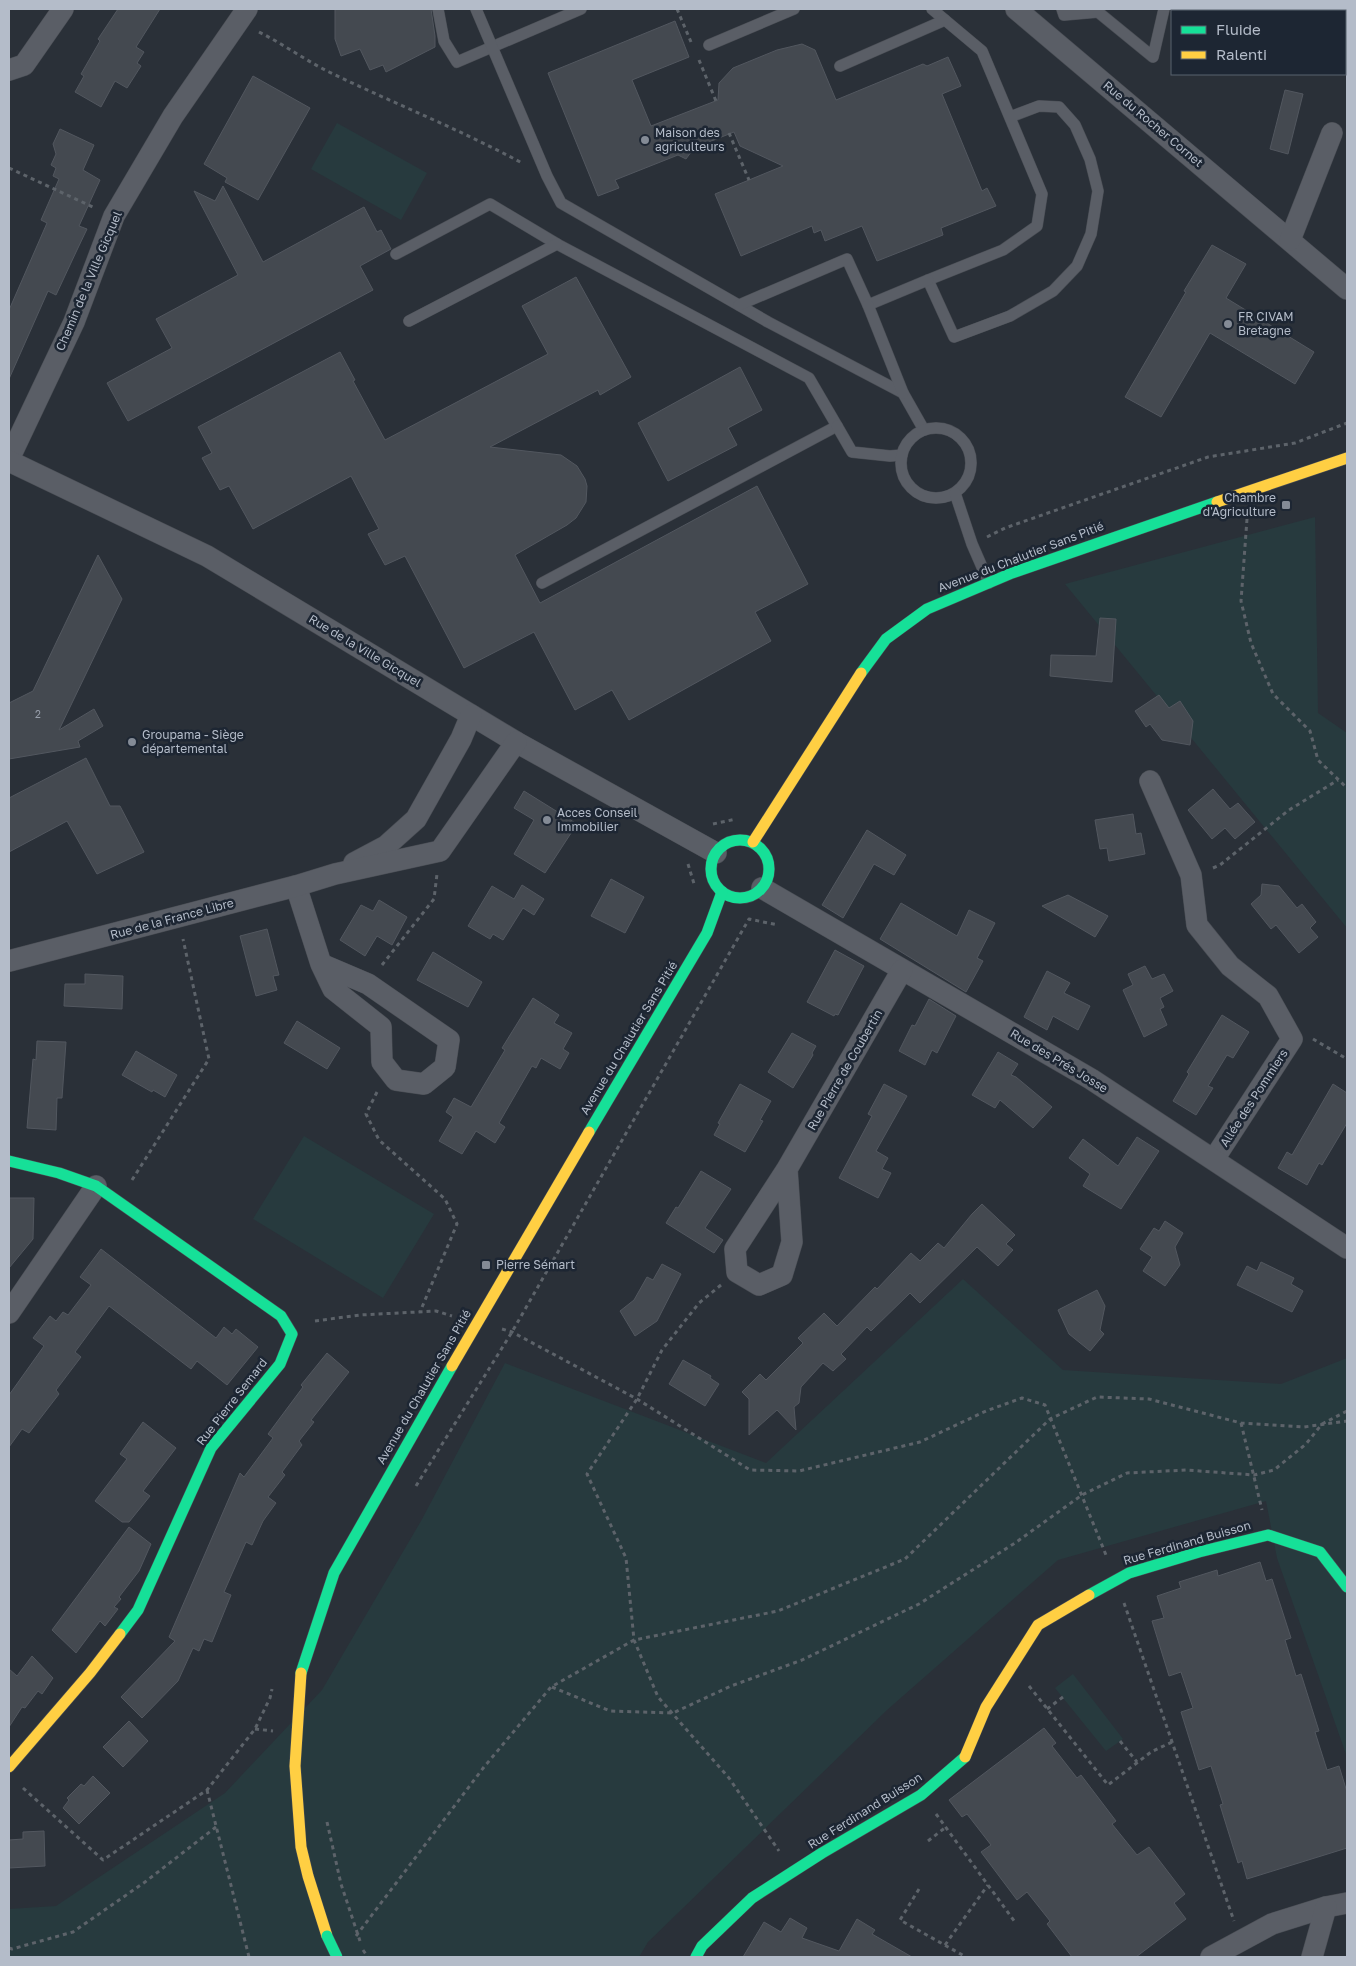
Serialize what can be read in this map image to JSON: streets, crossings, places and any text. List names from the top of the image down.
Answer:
{
  "streets": {
    "street": [
      "Rue du Rocher Cornet",
      "Chemin de la Ville Gicquel",
      "Avenue du Chalutier Sans Pitié",
      "Rue de la Ville Gicquel",
      "Rue de la France Libre",
      "Rue des Prés Josse",
      "Rue Pierre de Coubertin",
      "Allée des Pommiers",
      "Rue Pierre Semard",
      "Rue Ferdinand Buisson"
    ]
  },
  "crossings": [
    ["Chemin de la Ville Gicquel", "Rue de la Ville Gicquel"],
    ["Avenue du Chalutier Sans Pitié", "Rue de la Ville Gicquel"],
    ["Avenue du Chalutier Sans Pitié", "Rue des Prés Josse"],
    ["Rue de la Ville Gicquel", "Rue de la France Libre"],
    ["Rue de la Ville Gicquel", "Rue des Prés Josse"],
    ["Rue des Prés Josse", "Rue Pierre de Coubertin"],
    ["Rue des Prés Josse", "Allée des Pommiers"]
  ],
  "places": {
    "other": [
      "Maison des agriculteurs",
      "FR CIVAM Bretagne",
      "Groupama - Siège départemental",
      "Acces Conseil Immobilier"
    ],
    "transit": ["Chambre d'Agriculture", "Pierre Sémart"]
  },
  "house_numbers": ["2"],
  "legend": ["Fluide", "Ralenti"]
}
